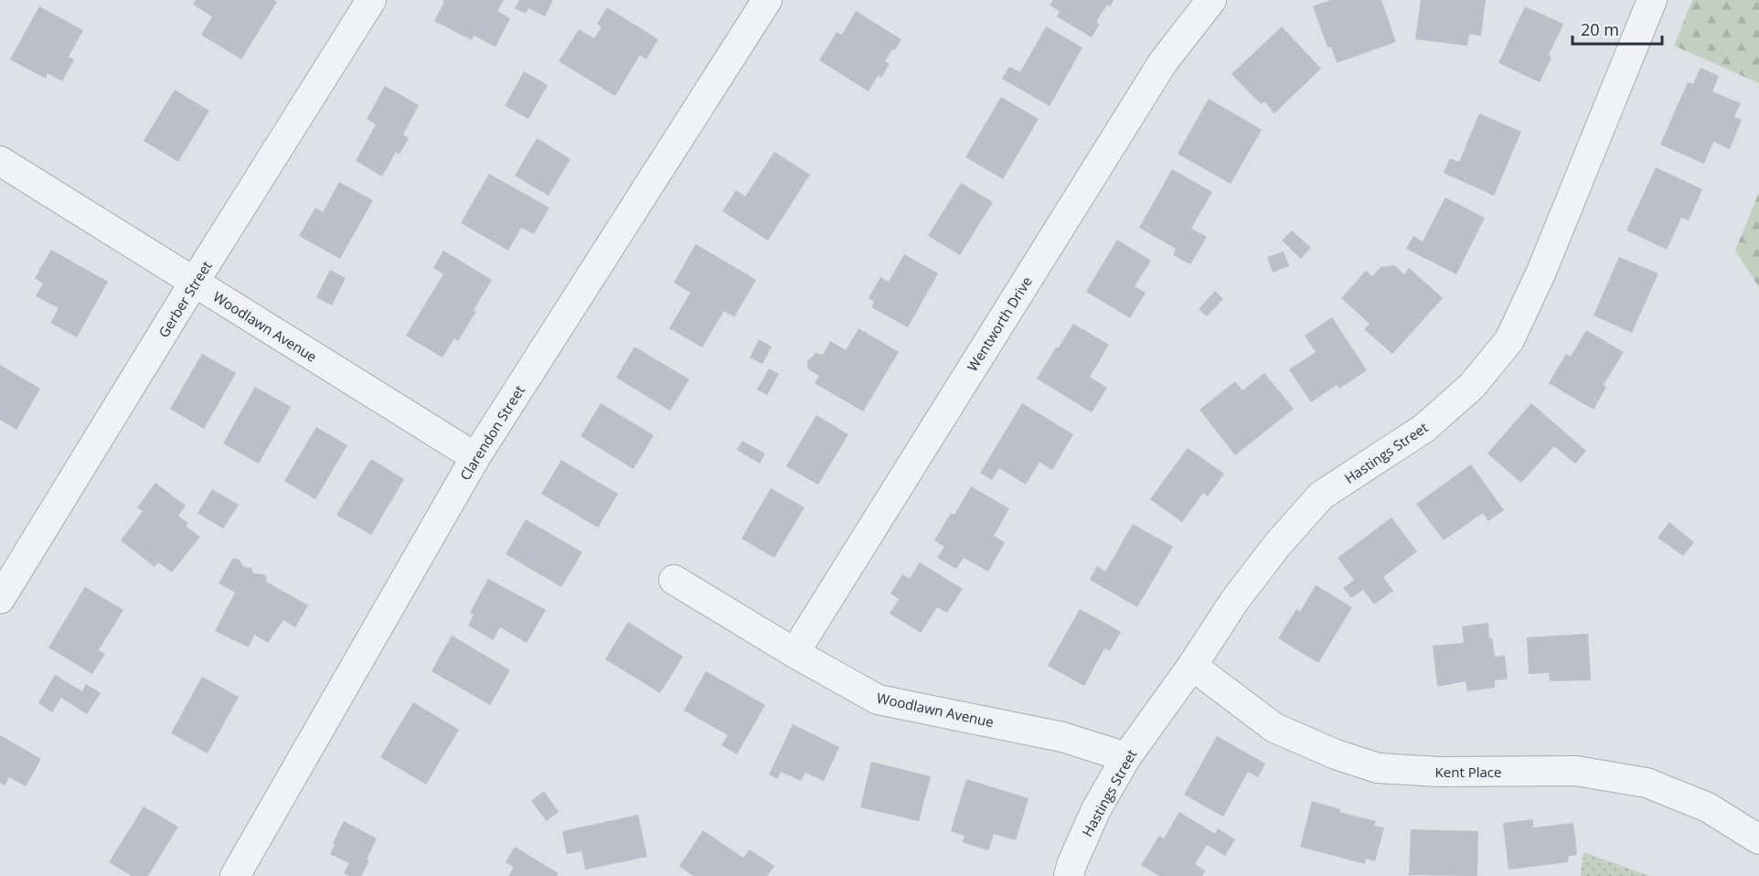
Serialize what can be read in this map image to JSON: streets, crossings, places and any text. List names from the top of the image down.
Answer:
{
  "streets": {
    "street": [
      "Gerber Street",
      "Wentworth Drive",
      "Woodlawn Avenue",
      "Clarendon Street",
      "Hastings Street",
      "Kent Place"
    ]
  },
  "crossings": [
    ["Gerber Street", "Woodlawn Avenue"],
    ["Wentworth Drive", "Woodlawn Avenue"],
    ["Woodlawn Avenue", "Clarendon Street"],
    ["Woodlawn Avenue", "Hastings Street"],
    ["Hastings Street", "Kent Place"]
  ],
  "scale_bar": "20 m"
}
